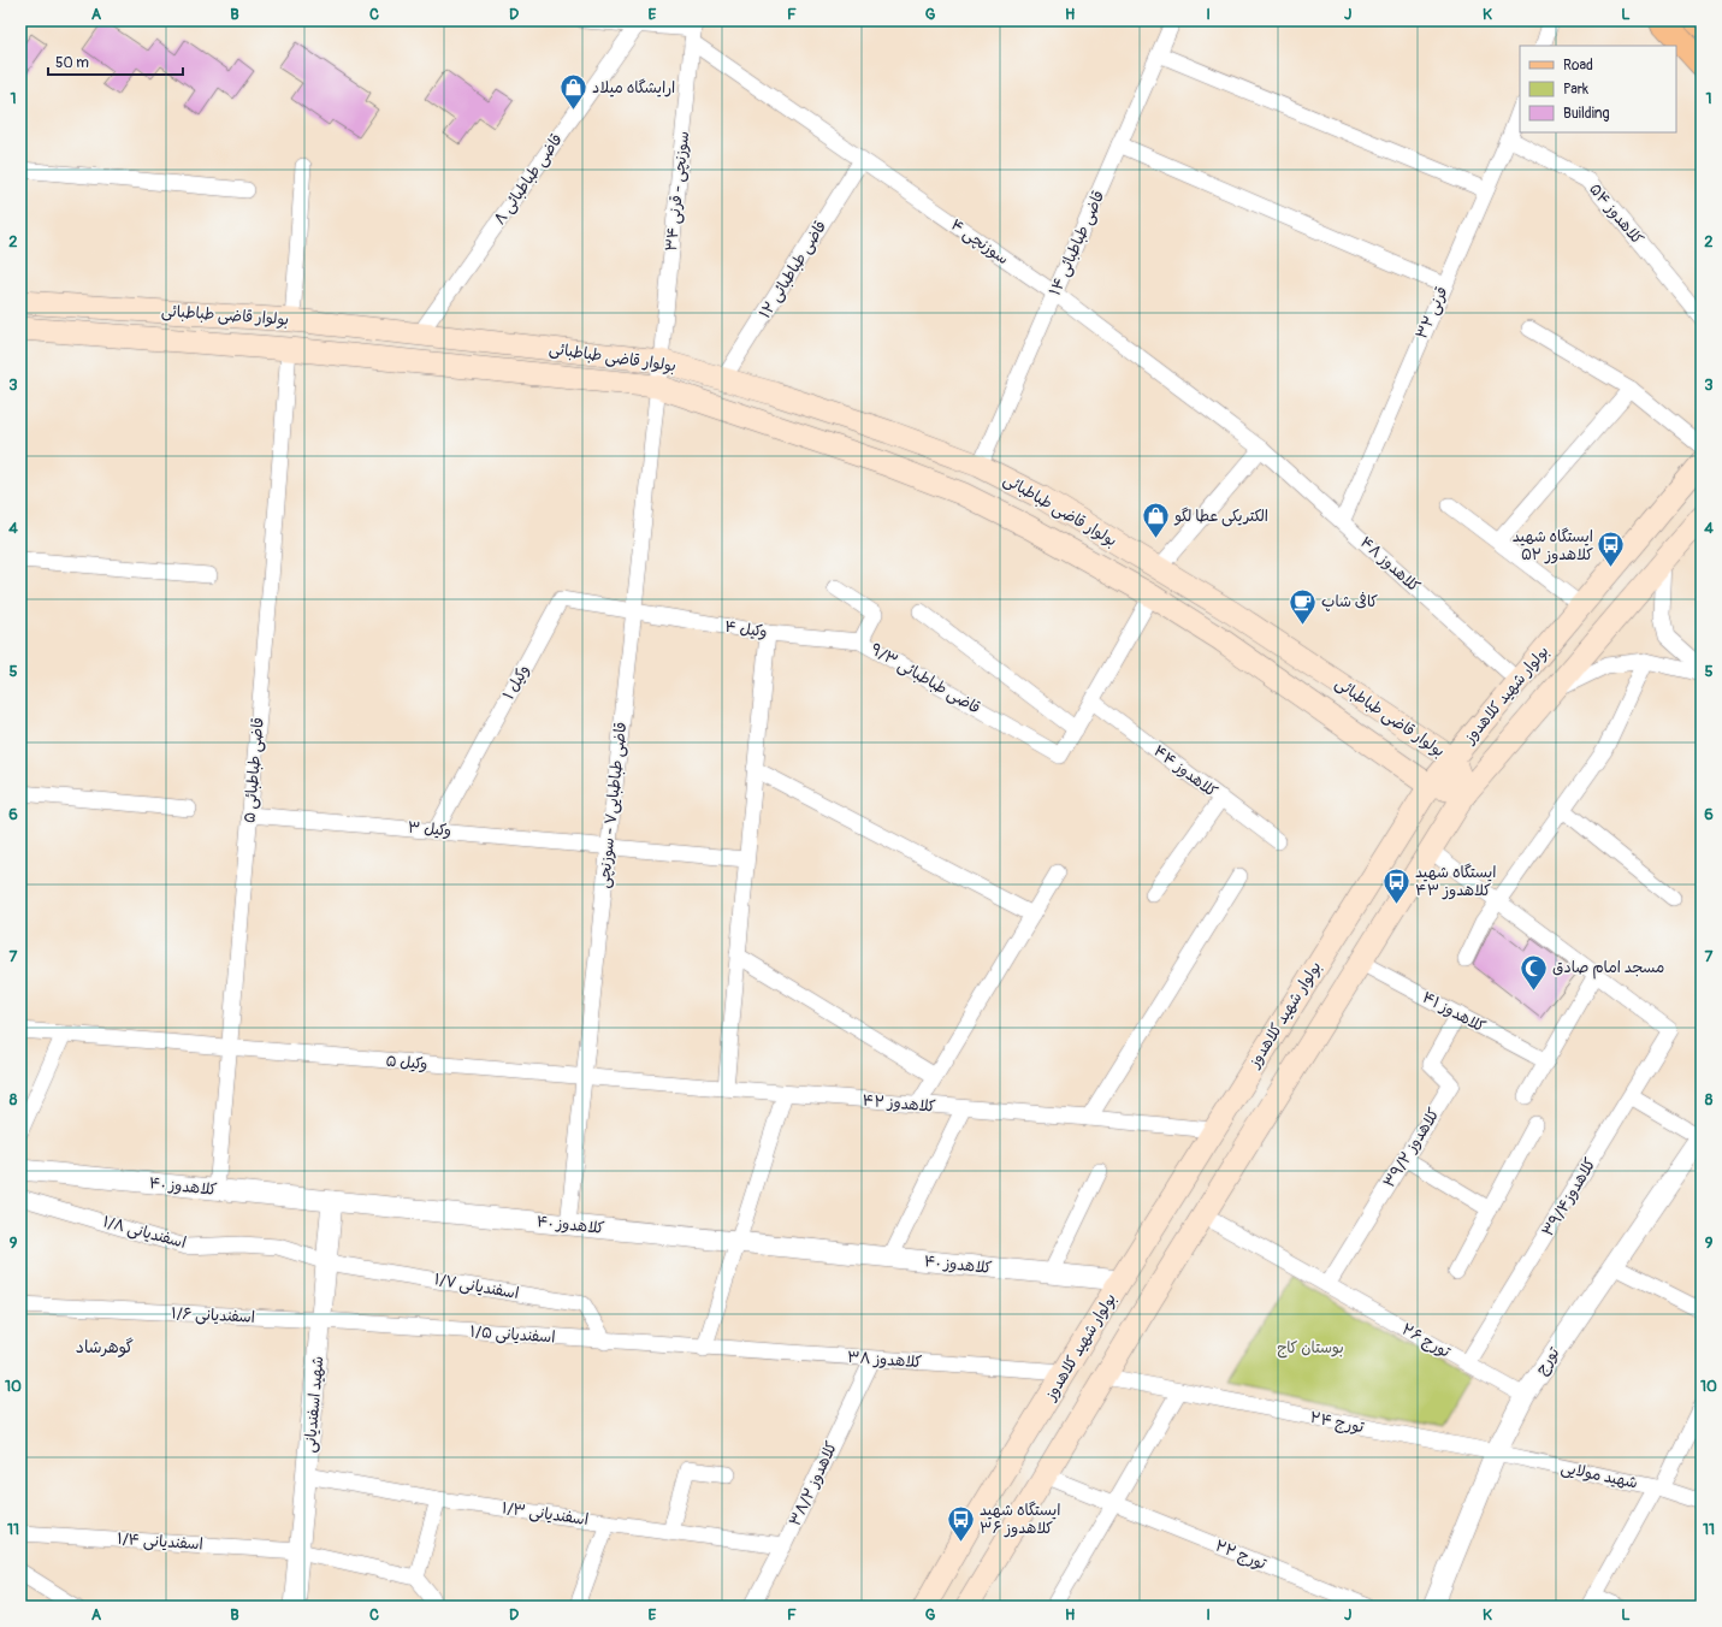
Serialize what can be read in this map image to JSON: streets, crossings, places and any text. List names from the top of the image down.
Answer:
{
  "streets": {
    "main road": ["بولوار قاضی طباطبائی", "بولوار شهید کلاهدوز"],
    "street": [
      "قاضی طباطبائی ۸",
      "سوزنچی - قرنی ۳۴",
      "کلاهدوز ۵۴",
      "سوزنچی ۴",
      "قاضی طباطبائی ۱۴",
      "قاضی طباطبائی ۱۲",
      "قرنی ۳۲",
      "کلاهدوز ۴۸",
      "وکيل ۴",
      "قاضی طباطبائی ۹/۳",
      "وکيل ۱",
      "قاضی طباطبائی ۵",
      "کلاهدوز ۴۴",
      "قاضی طباطبایی۷ - سوزنچی",
      "وکيل ۳",
      "کلاهدوز ۴۱",
      "وکيل ۵",
      "کلاهدوز ۴۲",
      "کلاهدوز ۳۹/۲",
      "کلاهدوز ۴۰",
      "کلاهدوز۳۹/۴",
      "اسفندیانی ۱/۸",
      "۱/۷ اسفندیانی",
      "اسفندیانی ۱/۶",
      "اسفندیانی ۱/۵",
      "تورج ۲۶",
      "کلاهدوز ۳۸",
      "تورج",
      "شهید اسفندیانی",
      "تورج ۲۴",
      "شهید مولایی",
      "کلاهدوز ۳۸/۲",
      "اسفندیانی ۱/۳",
      "اسفندیانی ۱/۴",
      "تورج ۲۲"
    ]
  },
  "crossings": [
    ["قاضی طباطبائی ۸", "بولوار قاضی طباطبائی"],
    ["سوزنچی - قرنی ۳۴", "سوزنچی ۴"],
    ["سوزنچی - قرنی ۳۴", "بولوار قاضی طباطبائی"],
    ["سوزنچی - قرنی ۳۴", "قاضی طباطبایی۷ - سوزنچی"],
    ["کلاهدوز ۵۴", "قرنی ۳۲"],
    ["سوزنچی ۴", "قاضی طباطبائی ۱۴"],
    ["سوزنچی ۴", "قاضی طباطبائی ۱۲"],
    ["سوزنچی ۴", "کلاهدوز ۴۸"],
    ["قاضی طباطبائی ۱۴", "بولوار قاضی طباطبائی"],
    ["قاضی طباطبائی ۱۲", "بولوار قاضی طباطبائی"],
    ["قرنی ۳۲", "کلاهدوز ۴۸"],
    ["بولوار قاضی طباطبائی", "بولوار شهید کلاهدوز"],
    ["بولوار قاضی طباطبائی", "قاضی طباطبائی ۵"],
    ["بولوار قاضی طباطبائی", "قاضی طباطبایی۷ - سوزنچی"],
    ["کلاهدوز ۴۸", "بولوار شهید کلاهدوز"],
    ["وکيل ۴", "قاضی طباطبائی ۹/۳"],
    ["وکيل ۴", "وکيل ۱"],
    ["وکيل ۴", "قاضی طباطبایی۷ - سوزنچی"],
    ["وکيل ۱", "قاضی طباطبایی۷ - سوزنچی"],
    ["وکيل ۱", "وکيل ۳"],
    ["بولوار شهید کلاهدوز", "کلاهدوز ۴۱"],
    ["بولوار شهید کلاهدوز", "کلاهدوز ۴۲"],
    ["بولوار شهید کلاهدوز", "کلاهدوز ۴۰"],
    ["بولوار شهید کلاهدوز", "تورج ۲۶"],
    ["بولوار شهید کلاهدوز", "کلاهدوز ۳۸"],
    ["بولوار شهید کلاهدوز", "تورج ۲۴"],
    ["بولوار شهید کلاهدوز", "تورج ۲۲"],
    ["قاضی طباطبائی ۵", "وکيل ۳"],
    ["قاضی طباطبائی ۵", "وکيل ۵"],
    ["قاضی طباطبائی ۵", "کلاهدوز ۴۰"],
    ["قاضی طباطبایی۷ - سوزنچی", "وکيل ۳"],
    ["قاضی طباطبایی۷ - سوزنچی", "وکيل ۵"],
    ["قاضی طباطبایی۷ - سوزنچی", "کلاهدوز ۴۲"],
    ["قاضی طباطبایی۷ - سوزنچی", "کلاهدوز ۴۰"],
    ["کلاهدوز ۴۱", "کلاهدوز ۳۹/۲"],
    ["وکيل ۵", "کلاهدوز ۴۲"],
    ["کلاهدوز ۳۹/۲", "تورج ۲۶"],
    ["کلاهدوز ۴۰", "شهید اسفندیانی"],
    ["کلاهدوز۳۹/۴", "تورج ۲۶"],
    ["اسفندیانی ۱/۸", "۱/۷ اسفندیانی"],
    ["اسفندیانی ۱/۸", "شهید اسفندیانی"],
    ["۱/۷ اسفندیانی", "اسفندیانی ۱/۵"],
    ["۱/۷ اسفندیانی", "شهید اسفندیانی"],
    ["اسفندیانی ۱/۶", "اسفندیانی ۱/۵"],
    ["اسفندیانی ۱/۶", "شهید اسفندیانی"],
    ["اسفندیانی ۱/۵", "کلاهدوز ۳۸"],
    ["اسفندیانی ۱/۵", "شهید اسفندیانی"],
    ["تورج ۲۶", "تورج"],
    ["کلاهدوز ۳۸", "کلاهدوز ۳۸/۲"],
    ["تورج", "تورج ۲۴"],
    ["تورج", "شهید مولایی"],
    ["شهید اسفندیانی", "اسفندیانی ۱/۳"],
    ["شهید اسفندیانی", "اسفندیانی ۱/۴"],
    ["تورج ۲۴", "شهید مولایی"],
    ["کلاهدوز ۳۸/۲", "اسفندیانی ۱/۳"]
  ],
  "districts": ["گوهرشاد"],
  "parks": ["بوستان کاج"],
  "places": {
    "shop": ["ارايشگاه ميلاد", "الکتریکی عطا لگو"],
    "bus stop": ["ایستگاه شهید کلاهدوز ۵۲", "ایستگاه شهید کلاهدوز ۴۳", "ایستگاه شهید کلاهدوز ۳۶"],
    "cafe": ["کافی شاپ"],
    "mosque": ["مسجد امام صادق"]
  },
  "legend": ["Road", "Park", "Building"],
  "scale_bar": "50 m",
  "grid": {
    "columns": [
      "A",
      "B",
      "C",
      "D",
      "E",
      "F",
      "G",
      "H",
      "I",
      "J",
      "K",
      "L"
    ],
    "rows": [
      "1",
      "2",
      "3",
      "4",
      "5",
      "6",
      "7",
      "8",
      "9",
      "10",
      "11"
    ]
  }
}
